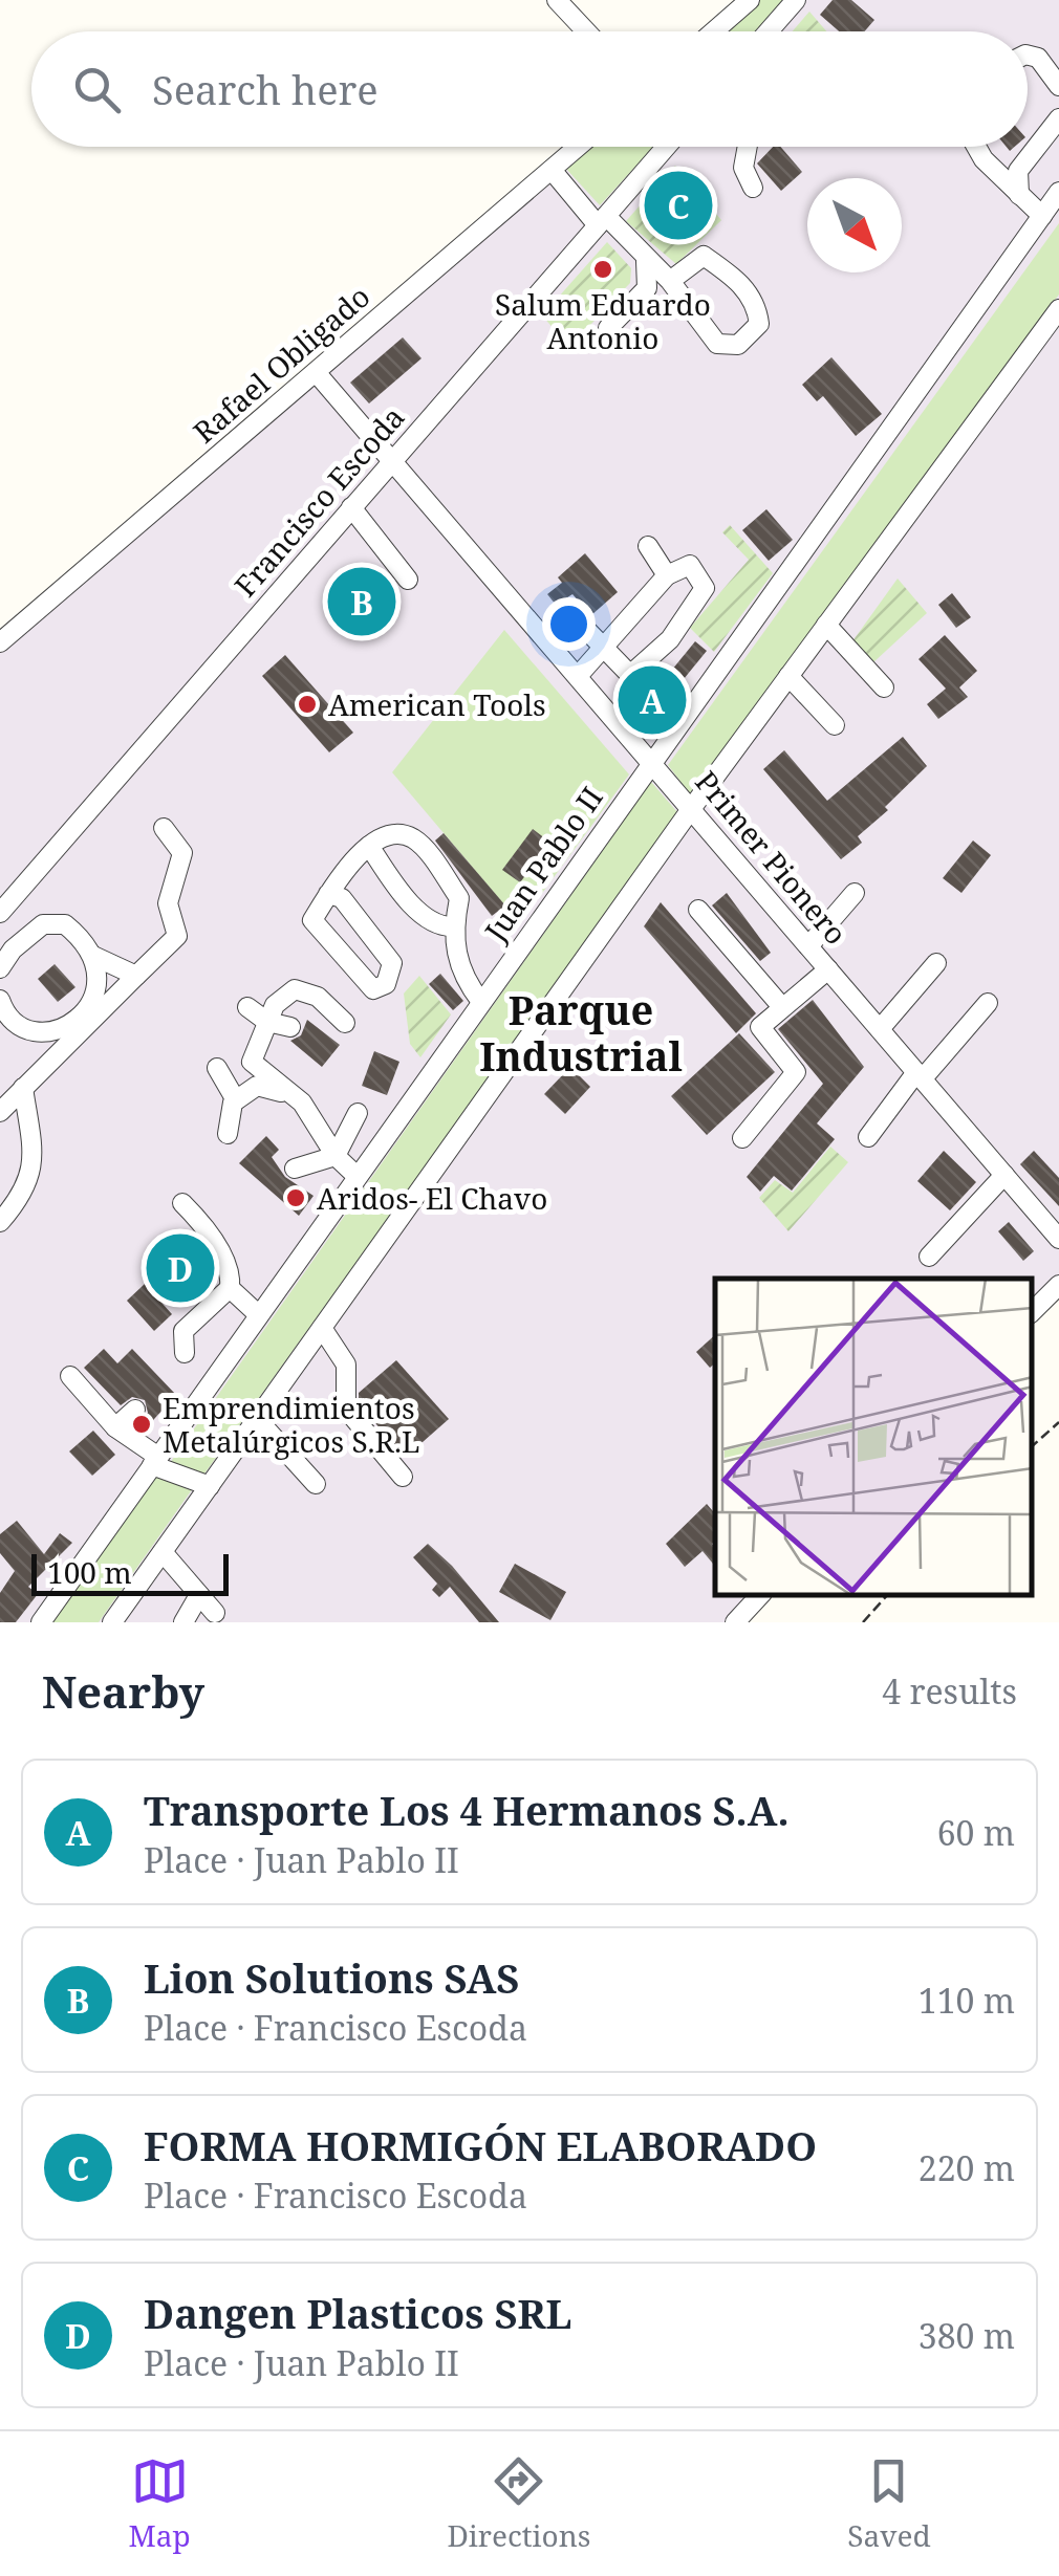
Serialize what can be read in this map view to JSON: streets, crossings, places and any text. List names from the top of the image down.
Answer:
{
  "streets": {
    "street": [
      "Rafael Obligado",
      "Francisco Escoda",
      "Primer Pionero",
      "Juan Pablo II"
    ]
  },
  "crossings": [
    ["Rafael Obligado", "Primer Pionero"],
    ["Francisco Escoda", "Primer Pionero"],
    ["Primer Pionero", "Juan Pablo II"]
  ],
  "districts": ["Parque Industrial"],
  "places": [
    "Salum Eduardo Antonio",
    "American Tools",
    "Aridos- El Chavo",
    "Emprendimientos Metalúrgicos S.R.L"
  ],
  "scale_bar": "100 m",
  "north": "bottom right",
  "page": {
    "search": "Search here",
    "pins": [
      "C",
      "B",
      "A",
      "D"
    ],
    "scale": "100 m",
    "heading": ["Nearby", "4 results"],
    "list": [
      {
        "mark": "A",
        "name": "Transporte Los 4 Hermanos S.A.",
        "note": "Place · Juan Pablo II",
        "value": "60 m"
      },
      {
        "mark": "B",
        "name": "Lion Solutions SAS",
        "note": "Place · Francisco Escoda",
        "value": "110 m"
      },
      {
        "mark": "C",
        "name": "FORMA HORMIGÓN ELABORADO",
        "note": "Place · Francisco Escoda",
        "value": "220 m"
      },
      {
        "mark": "D",
        "name": "Dangen Plasticos SRL",
        "note": "Place · Juan Pablo II",
        "value": "380 m"
      }
    ],
    "nav": ["Map", "Directions", "Saved"]
  }
}
